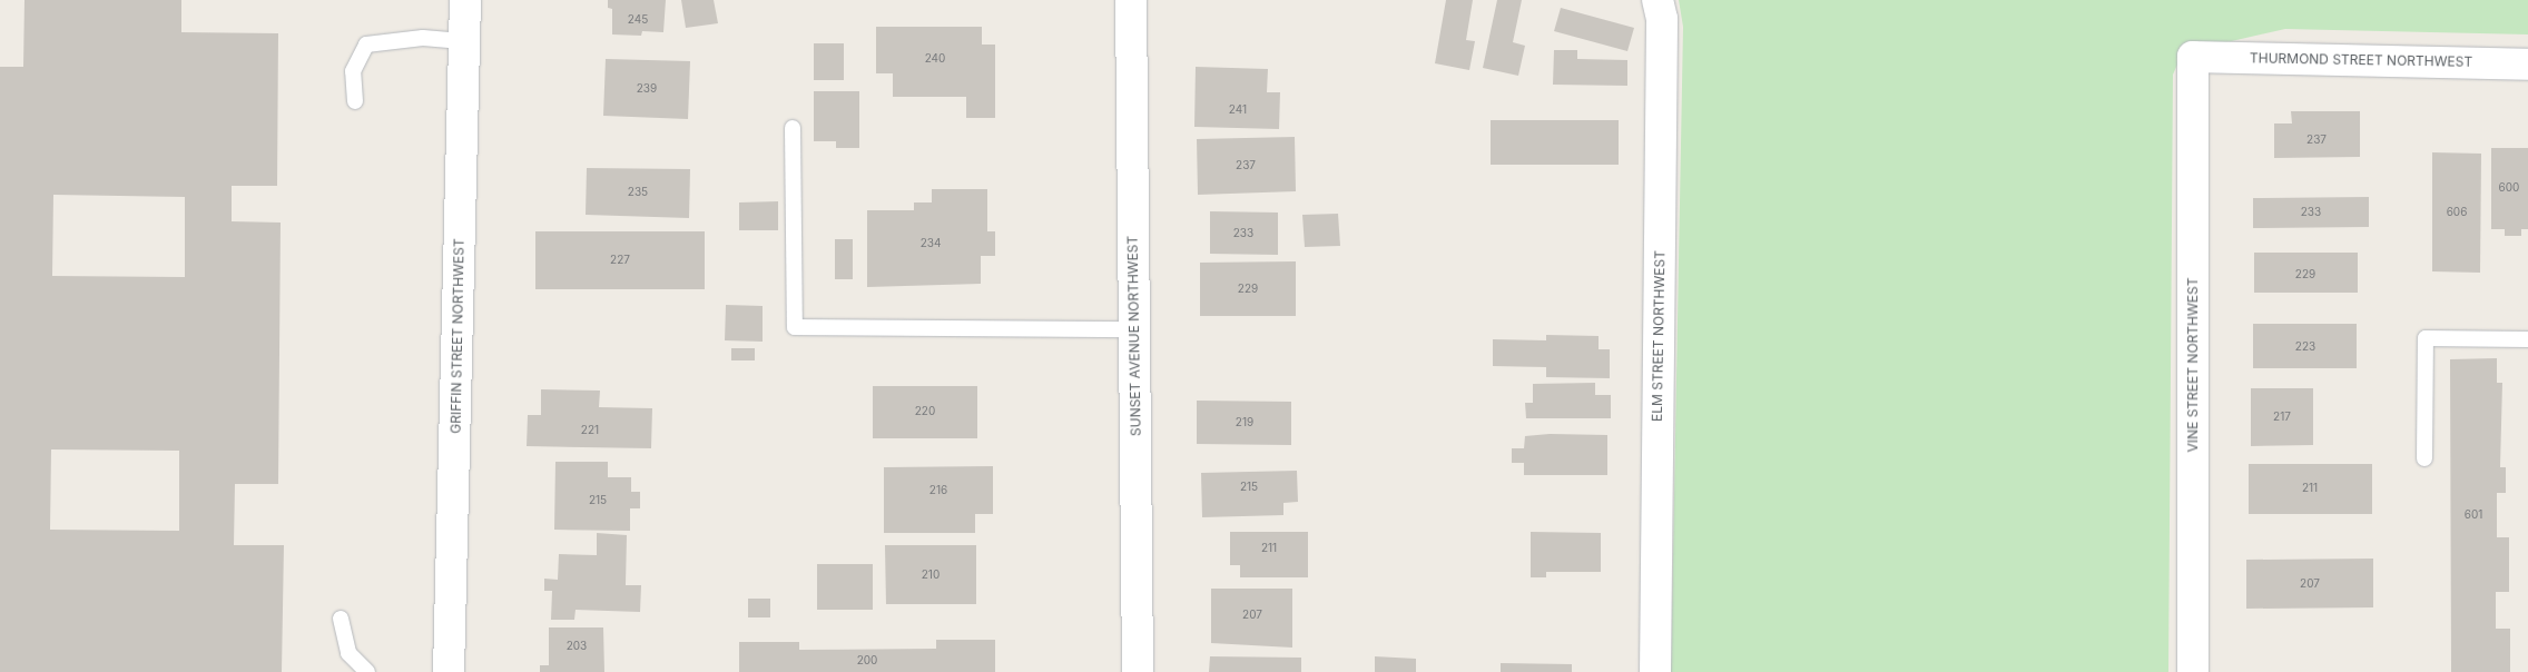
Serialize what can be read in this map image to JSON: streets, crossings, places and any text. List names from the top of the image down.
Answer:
{
  "streets": {
    "street": [
      "THURMOND STREET NORTHWEST",
      "GRIFFIN STREET NORTHWEST",
      "SUNSET AVENUE NORTHWEST",
      "ELM STREET NORTHWEST",
      "VINE STREET NORTHWEST"
    ]
  },
  "crossings": [
    ["THURMOND STREET NORTHWEST", "VINE STREET NORTHWEST"]
  ],
  "house_numbers": [
    "245",
    "240",
    "239",
    "241",
    "237",
    "237",
    "600",
    "235",
    "233",
    "606",
    "233",
    "234",
    "227",
    "229",
    "229",
    "223",
    "220",
    "217",
    "219",
    "221",
    "215",
    "211",
    "216",
    "215",
    "601",
    "211",
    "210",
    "207",
    "207",
    "203",
    "200"
  ]
}
